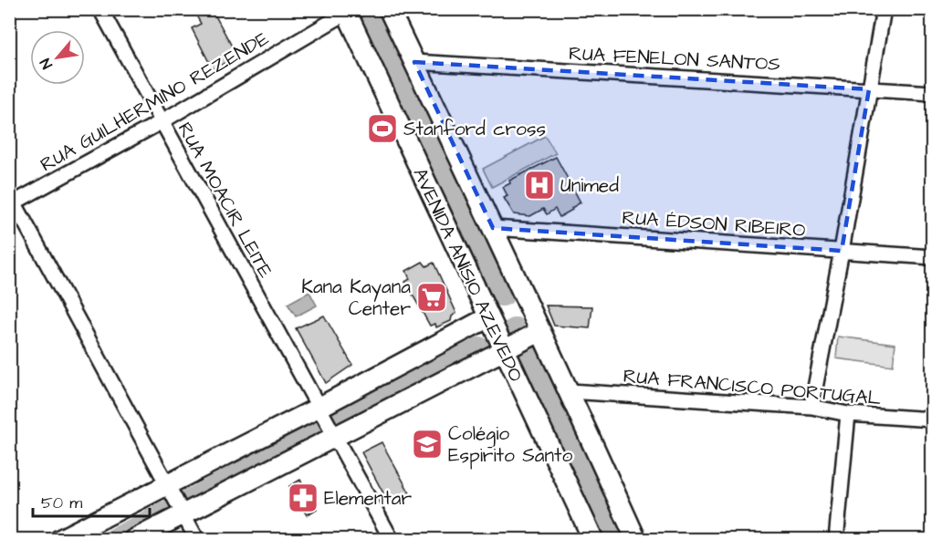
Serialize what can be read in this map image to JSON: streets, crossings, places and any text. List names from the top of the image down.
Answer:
{
  "streets": {
    "street": [
      "RUA FENELON SANTOS",
      "RUA GUILHERMINO REZENDE",
      "RUA MOACIR LEITE",
      "RUA ÉDSON RIBEIRO",
      "AVENIDA ANÍSIO AZEVEDO",
      "RUA FRANCISCO PORTUGAL"
    ]
  },
  "crossings": [
    ["RUA GUILHERMINO REZENDE", "RUA MOACIR LEITE"],
    ["RUA GUILHERMINO REZENDE", "AVENIDA ANÍSIO AZEVEDO"]
  ],
  "places": {
    "sports": ["Stanford cross"],
    "hospital": ["Unimed"],
    "supermarket": ["Kana Kayana Center"],
    "school or university": ["Colégio Espirito Santo"],
    "pharmacy": ["Elementar"]
  },
  "scale_bar": "50 m",
  "north": "bottom left"
}
